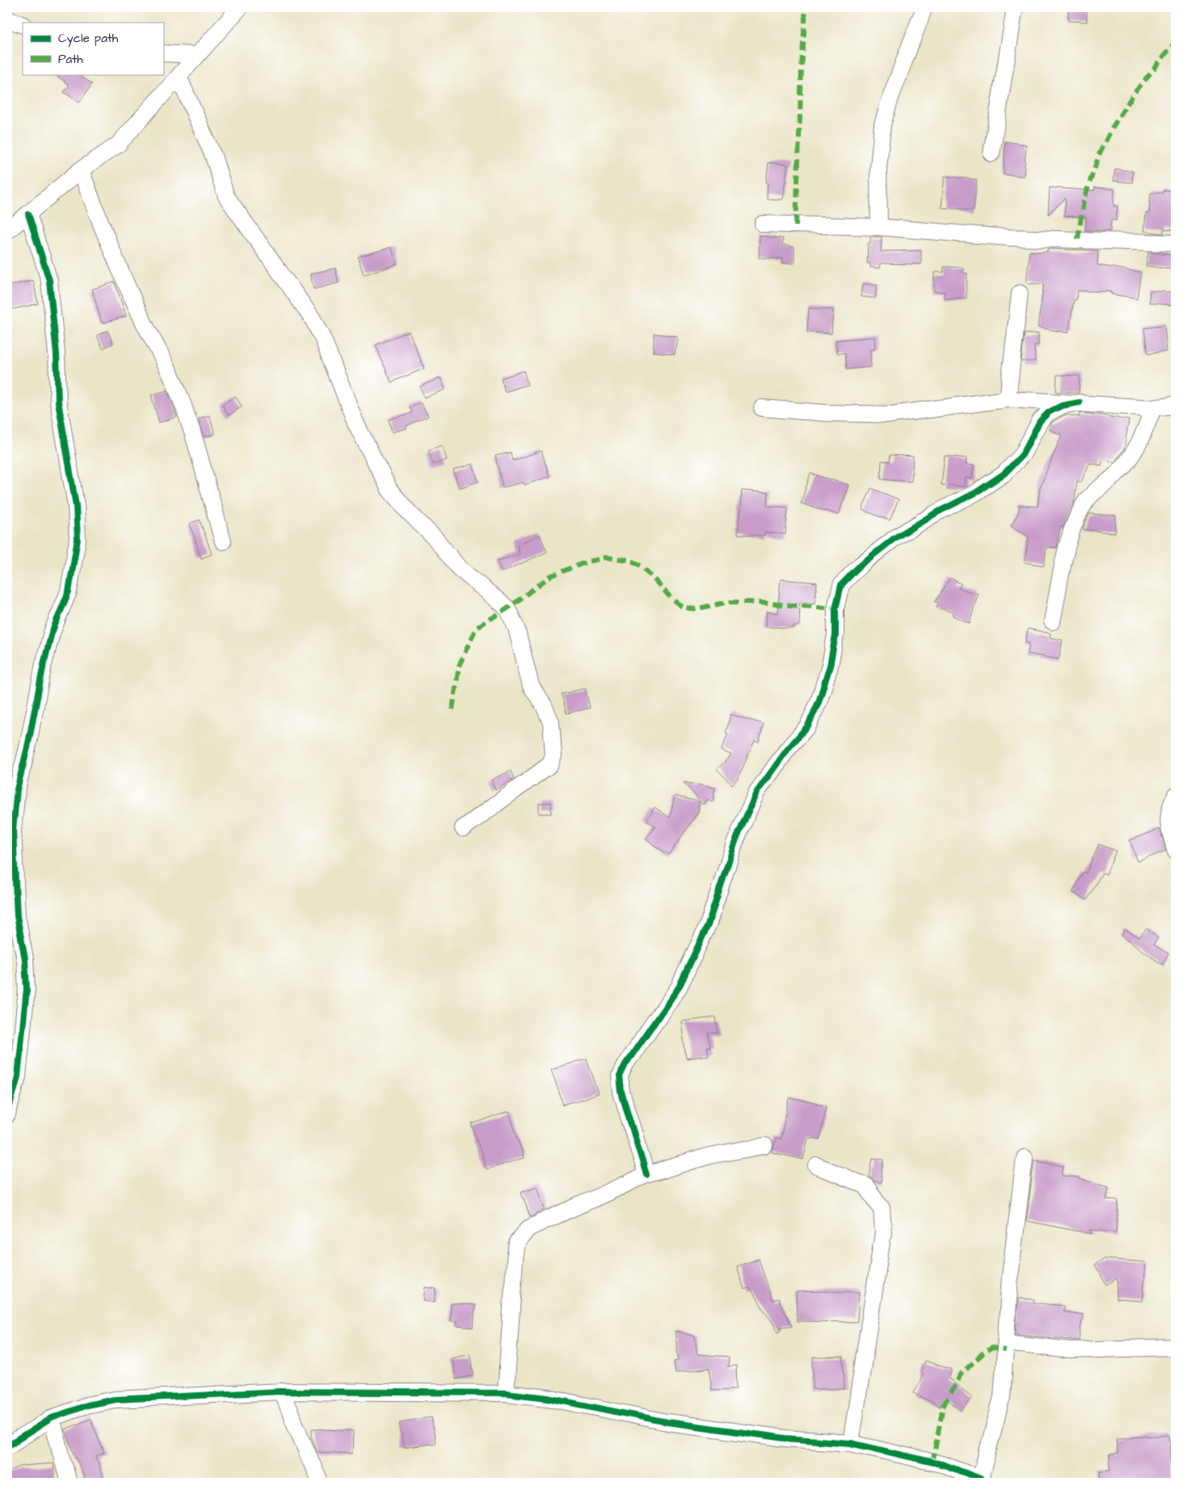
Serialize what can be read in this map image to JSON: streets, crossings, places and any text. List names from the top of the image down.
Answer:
{
  "legend": ["Cycle path", "Path"]
}
